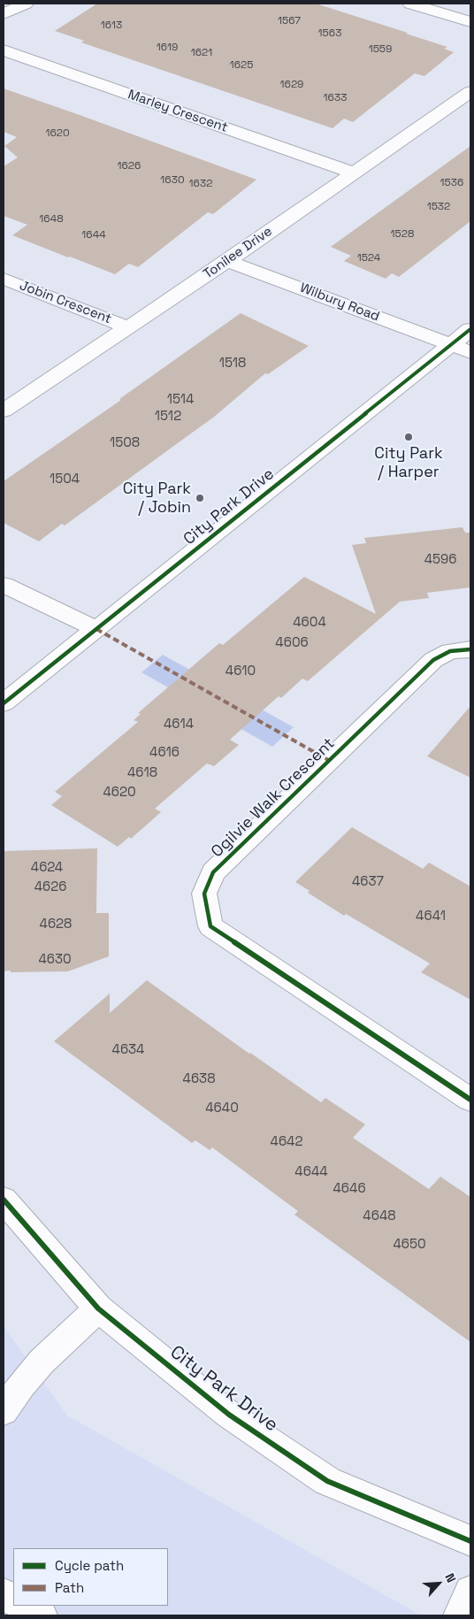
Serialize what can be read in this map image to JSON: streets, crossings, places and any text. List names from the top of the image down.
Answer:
{
  "streets": {
    "street": [
      "Marley Crescent",
      "Tonilee Drive",
      "Jobin Crescent",
      "Wilbury Road",
      "City Park Drive",
      "Ogilvie Walk Crescent"
    ]
  },
  "crossings": [
    ["Marley Crescent", "Tonilee Drive"],
    ["Tonilee Drive", "Jobin Crescent"],
    ["Tonilee Drive", "Wilbury Road"],
    ["Wilbury Road", "City Park Drive"]
  ],
  "places": ["City Park / Harper", "City Park / Jobin"],
  "house_numbers": [
    "1567",
    "1613",
    "1563",
    "1619",
    "1559",
    "1621",
    "1625",
    "1629",
    "1633",
    "1620",
    "1626",
    "1630",
    "1536",
    "1632",
    "1532",
    "1648",
    "1528",
    "1644",
    "1524",
    "1518",
    "1514",
    "1512",
    "1508",
    "1504",
    "4596",
    "4604",
    "4606",
    "4610",
    "4614",
    "4616",
    "4618",
    "4620",
    "4624",
    "4637",
    "4626",
    "4641",
    "4628",
    "4630",
    "4634",
    "4638",
    "4640",
    "4642",
    "4644",
    "4646",
    "4648",
    "4650"
  ],
  "legend": ["Cycle path", "Path"],
  "north": "top right"
}
